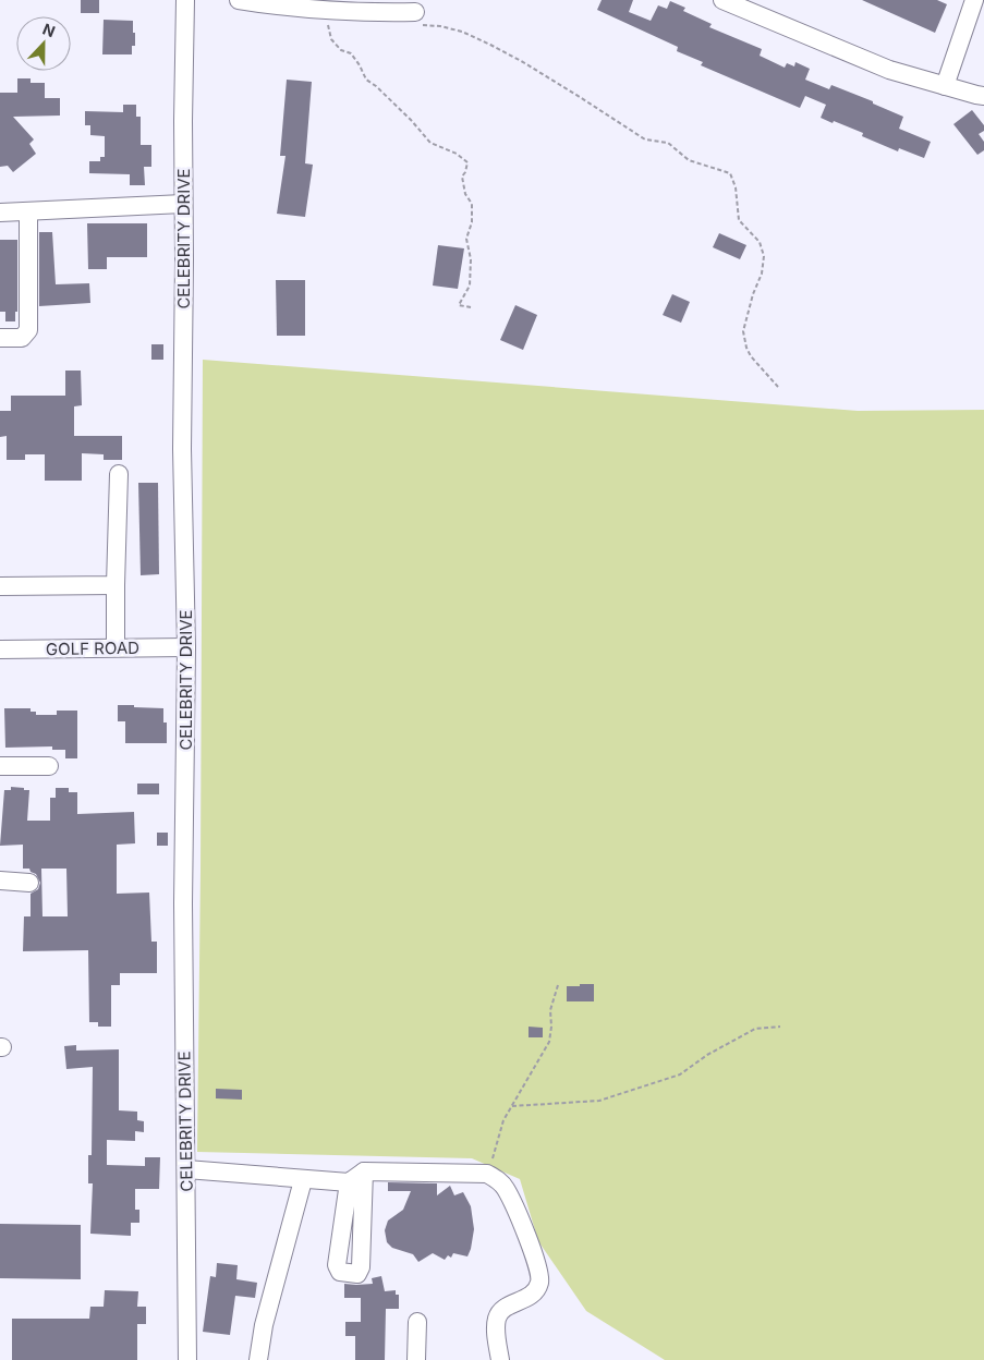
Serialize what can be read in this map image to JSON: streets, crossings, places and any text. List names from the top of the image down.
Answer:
{
  "streets": {
    "street": ["CELEBRITY DRIVE", "GOLF ROAD"]
  },
  "crossings": [
    ["CELEBRITY DRIVE", "GOLF ROAD"]
  ],
  "north": "top"
}
